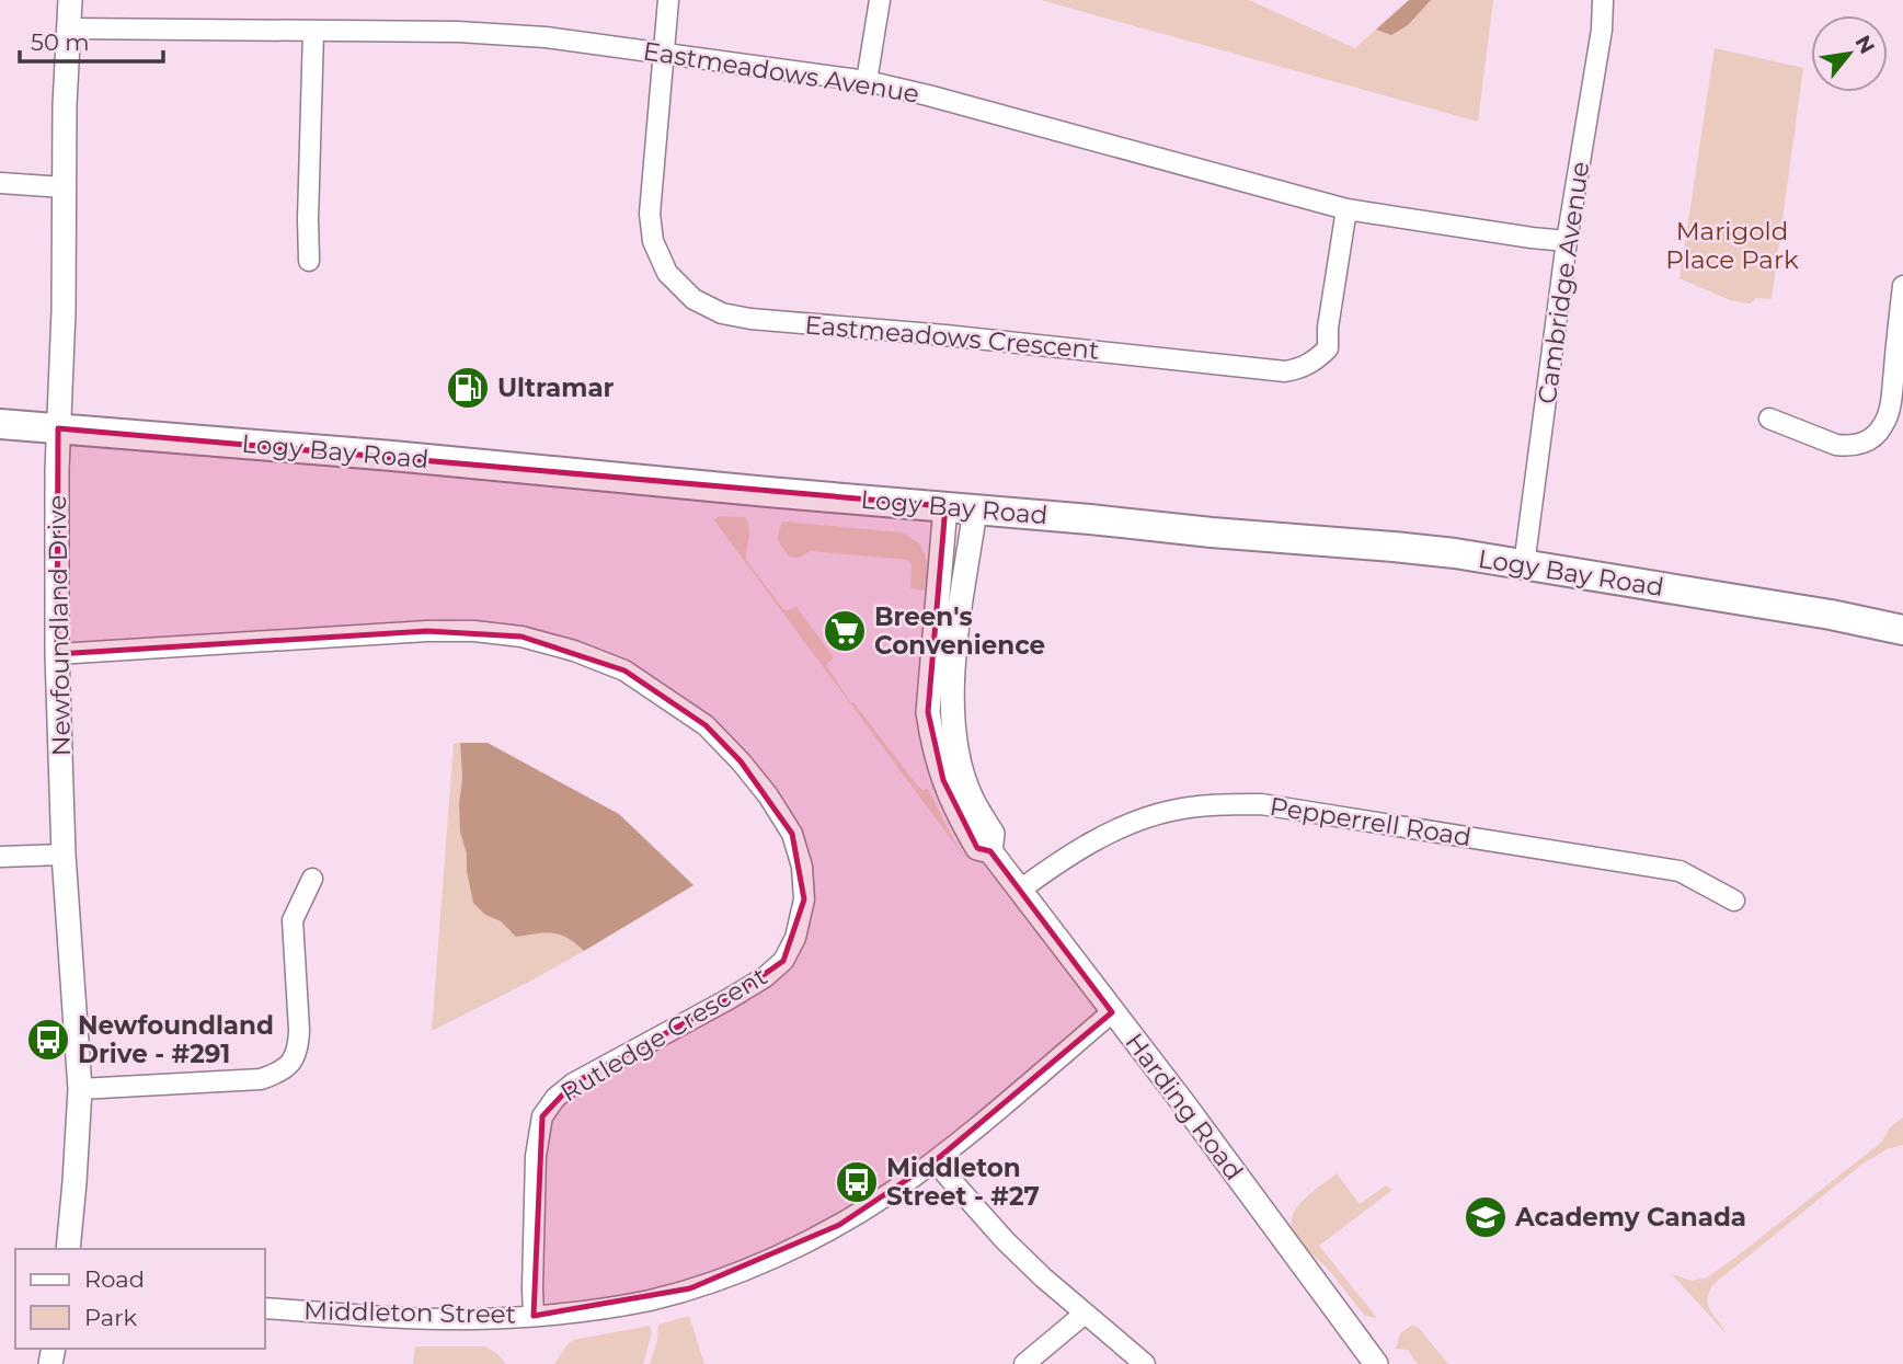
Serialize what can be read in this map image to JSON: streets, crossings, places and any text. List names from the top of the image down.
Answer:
{
  "streets": {
    "main road": ["Logy Bay Road"],
    "street": [
      "Eastmeadows Avenue",
      "Cambridge Avenue",
      "Eastmeadows Crescent",
      "Newfoundland Drive",
      "Pepperrell Road",
      "Rutledge Crescent",
      "Harding Road",
      "Middleton Street"
    ]
  },
  "crossings": [
    ["Eastmeadows Avenue", "Cambridge Avenue"],
    ["Eastmeadows Avenue", "Eastmeadows Crescent"],
    ["Eastmeadows Avenue", "Newfoundland Drive"],
    ["Cambridge Avenue", "Logy Bay Road"],
    ["Logy Bay Road", "Newfoundland Drive"],
    ["Logy Bay Road", "Harding Road"],
    ["Newfoundland Drive", "Rutledge Crescent"],
    ["Pepperrell Road", "Harding Road"],
    ["Rutledge Crescent", "Middleton Street"],
    ["Harding Road", "Middleton Street"]
  ],
  "parks": ["Marigold Place Park"],
  "places": {
    "fuel station": ["Ultramar"],
    "supermarket": ["Breen's Convenience"],
    "bus stop": ["Newfoundland Drive - #291", "Middleton Street - #27"],
    "school or university": ["Academy Canada"]
  },
  "legend": ["Road", "Park"],
  "scale_bar": "50 m",
  "north": "top right"
}
